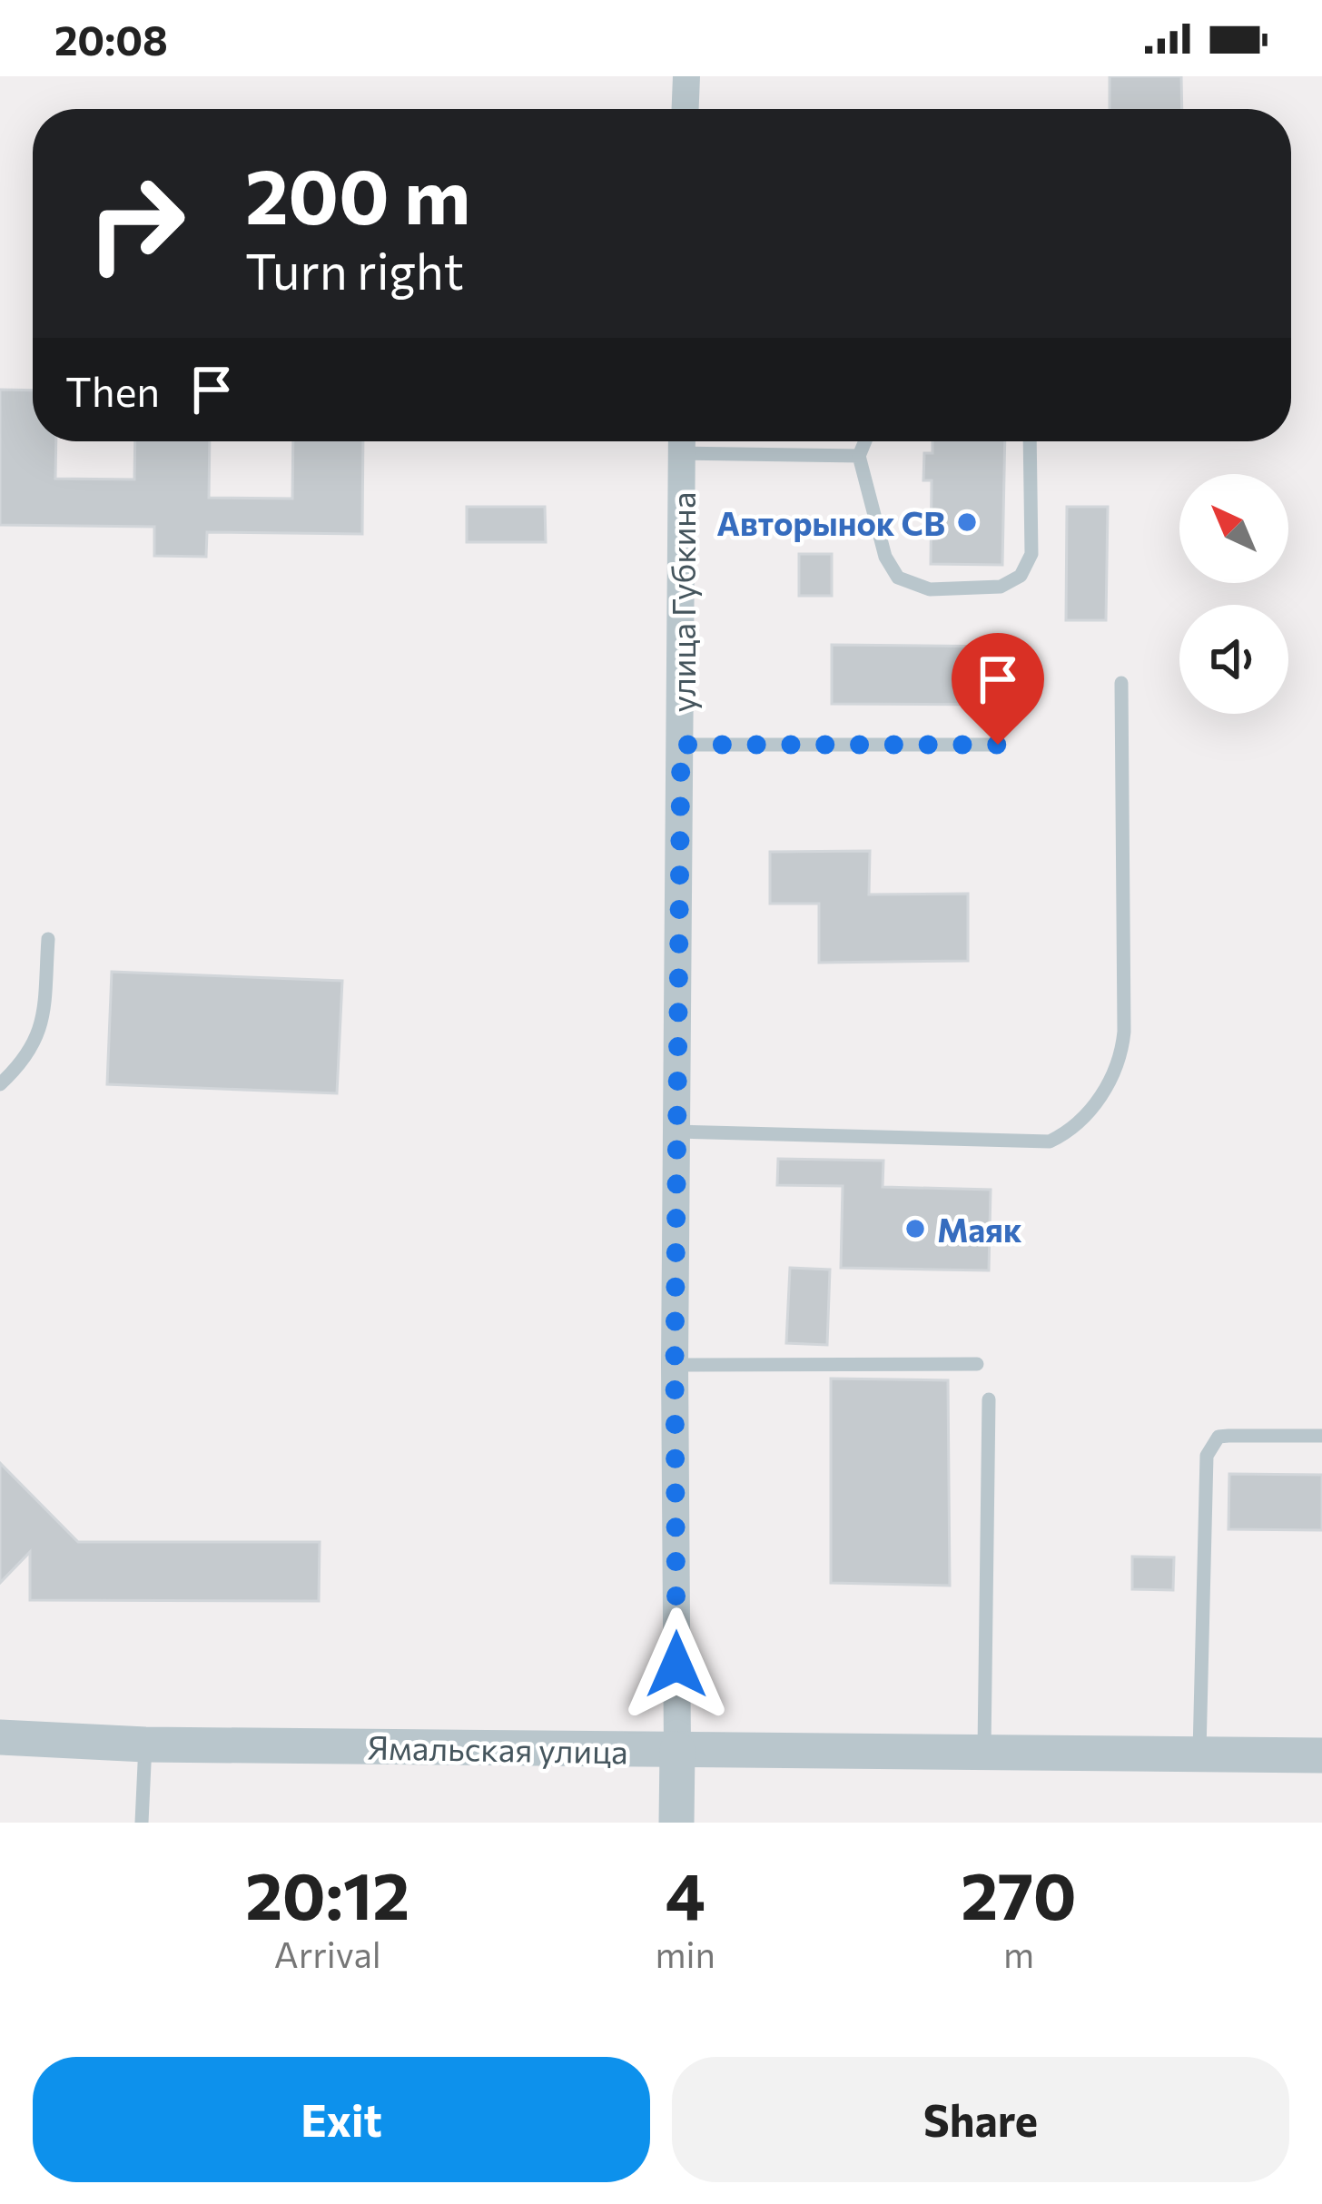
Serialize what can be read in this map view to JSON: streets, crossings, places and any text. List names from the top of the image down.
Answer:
{
  "streets": {
    "street": ["улица Губкина", "Ямальская улица"]
  },
  "crossings": [
    ["улица Губкина", "Ямальская улица"]
  ],
  "places": ["Авторынок СВ", "Маяк"],
  "north": "top left",
  "page": {
    "status": "20:08",
    "turn": ["200 m", "Turn right"],
    "then": "Then",
    "eta": [
      "20:12",
      "Arrival",
      "4",
      "min",
      "270",
      "m"
    ],
    "buttons": ["Exit", "Share"]
  }
}
